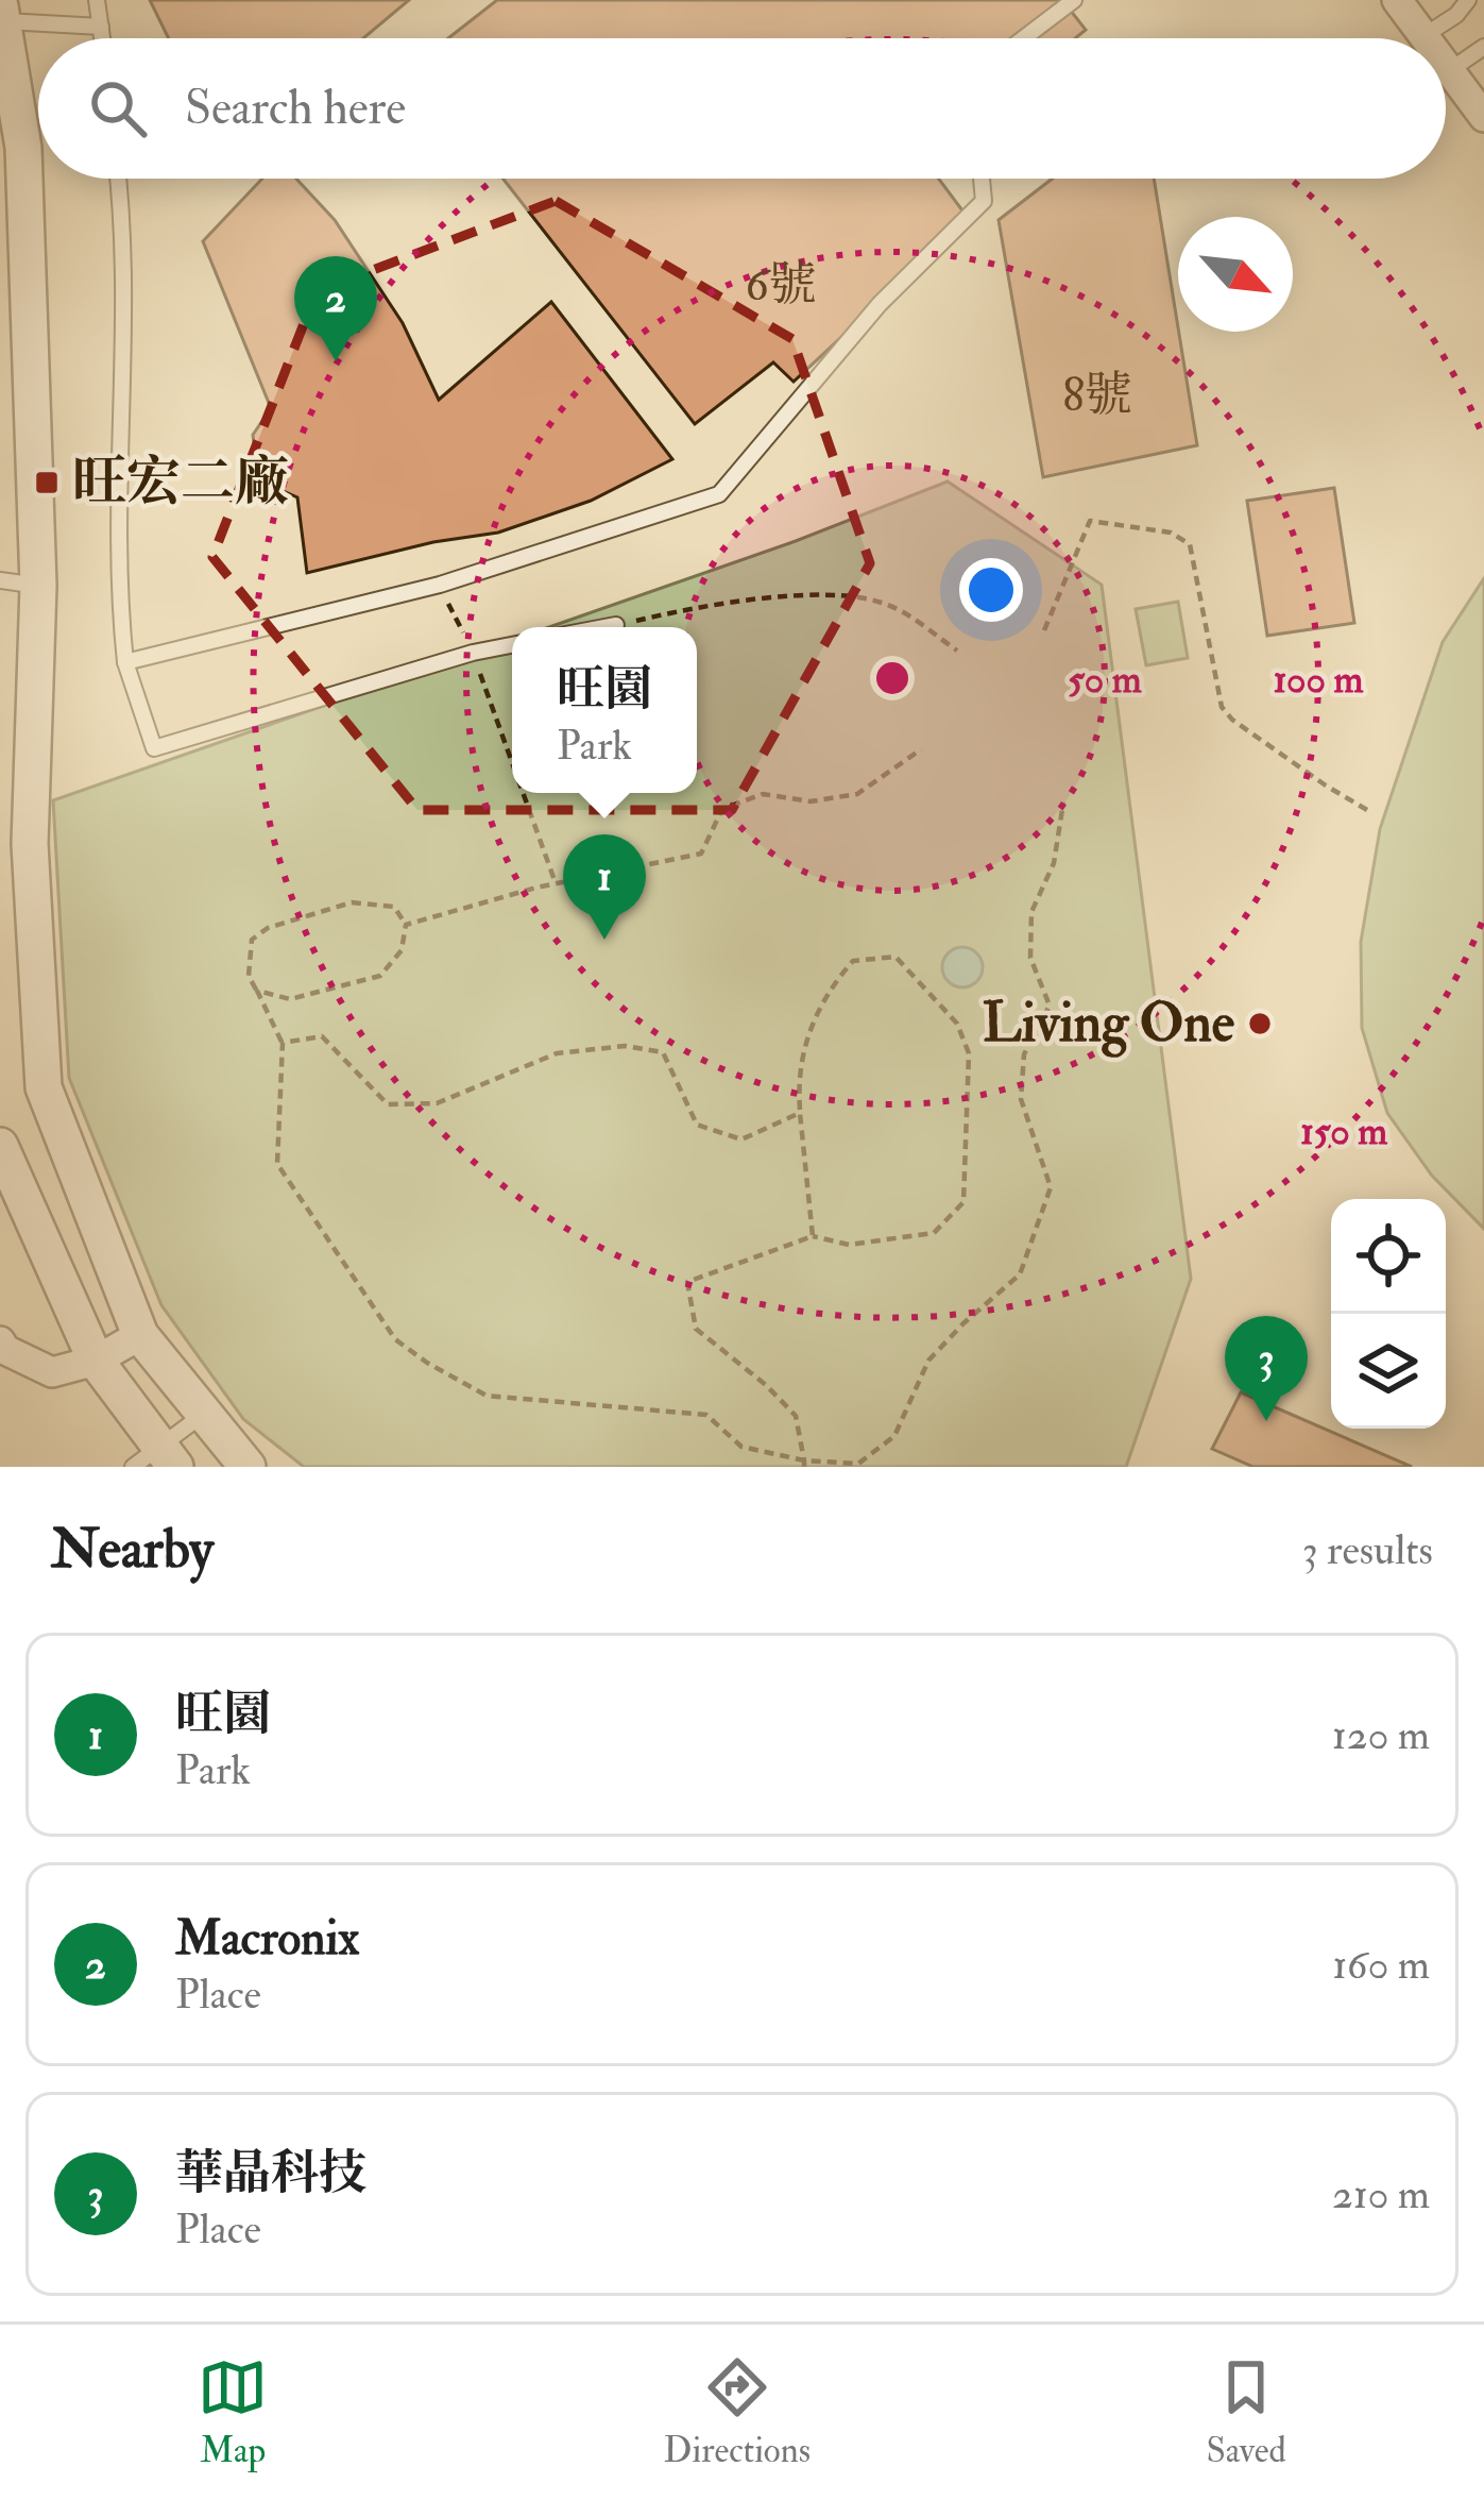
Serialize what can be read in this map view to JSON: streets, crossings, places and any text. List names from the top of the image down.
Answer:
{
  "places": {
    "transit": ["旺宏二廠"],
    "other": ["Living One"]
  },
  "house_numbers": ["6號", "8號"],
  "north": "bottom right",
  "page": {
    "search": "Search here",
    "pins": ["2", "1", "3"],
    "popup": ["旺園", "Park"],
    "heading": ["Nearby", "3 results"],
    "list": [
      {
        "mark": "1",
        "name": "旺園",
        "note": "Park",
        "value": "120 m"
      },
      {
        "mark": "2",
        "name": "Macronix",
        "note": "Place",
        "value": "160 m"
      },
      {
        "mark": "3",
        "name": "華晶科技",
        "note": "Place",
        "value": "210 m"
      }
    ],
    "nav": ["Map", "Directions", "Saved"]
  },
  "rings": ["50 m", "100 m", "150 m"]
}
